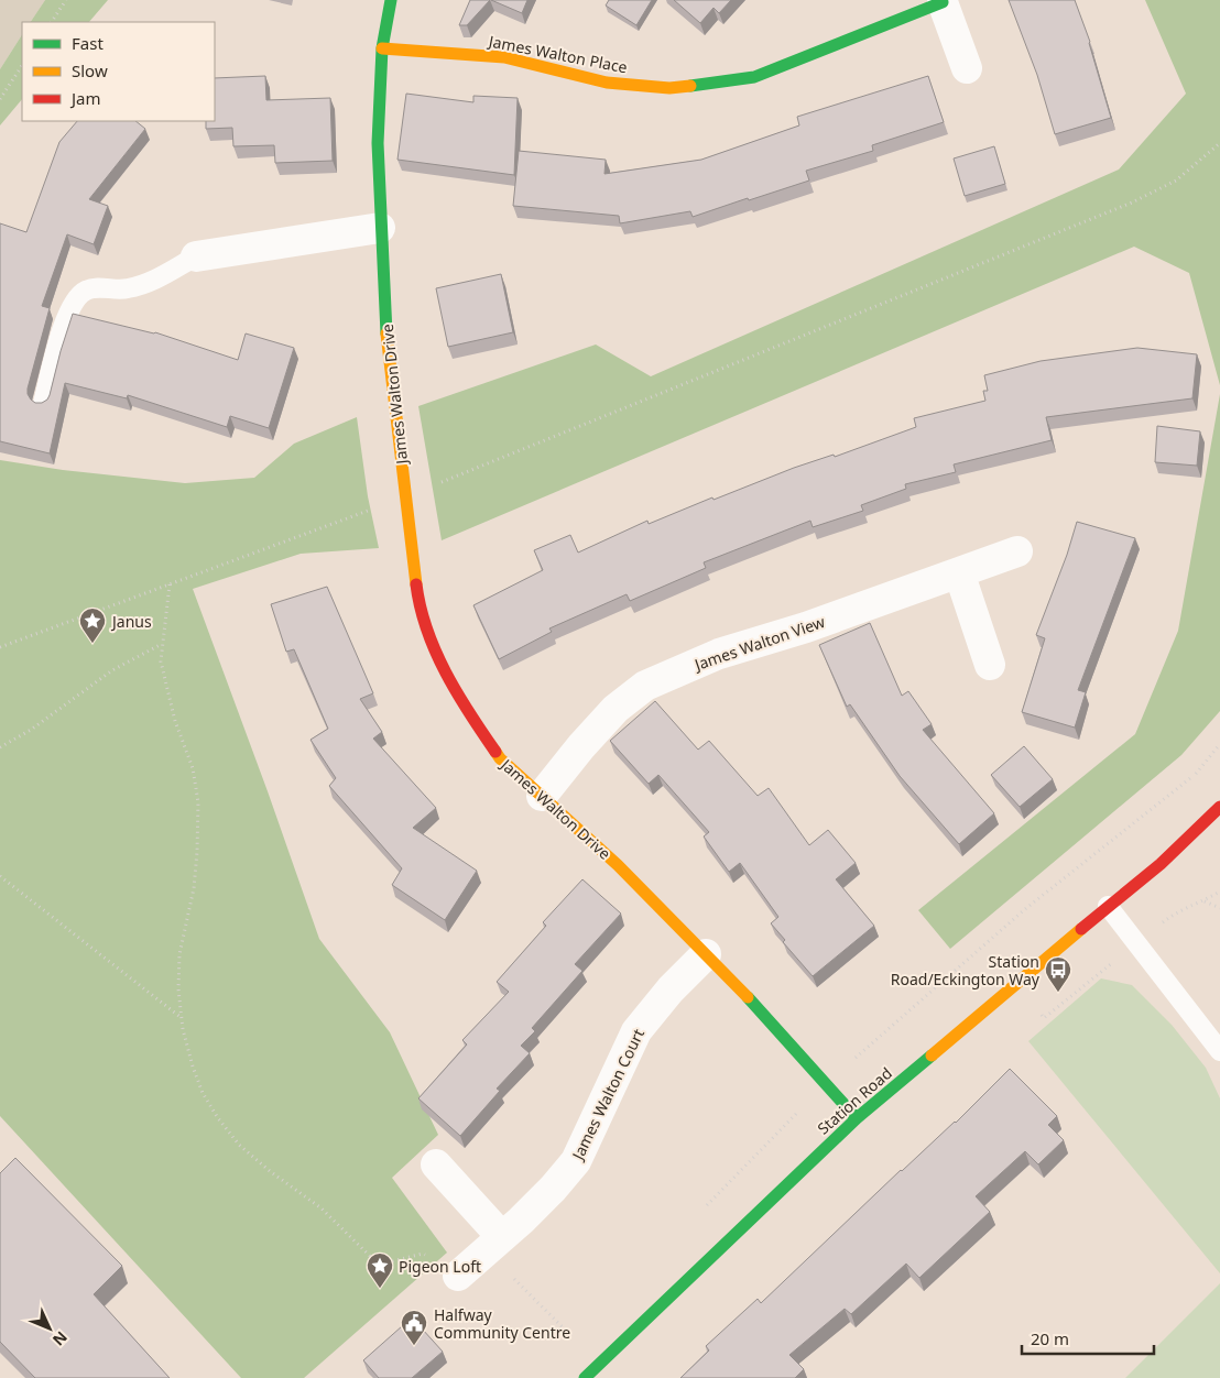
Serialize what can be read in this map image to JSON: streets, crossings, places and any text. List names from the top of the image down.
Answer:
{
  "streets": {
    "street": [
      "James Walton Place",
      "James Walton Drive",
      "James Walton View",
      "James Walton Court",
      "Station Road"
    ]
  },
  "crossings": [
    ["James Walton Place", "James Walton Drive"],
    ["James Walton Drive", "James Walton View"],
    ["James Walton Drive", "James Walton Court"],
    ["James Walton Drive", "Station Road"]
  ],
  "places": {
    "place": ["Janus", "Pigeon Loft"],
    "bus stop": ["Station Road/Eckington Way"],
    "public building": ["Halfway Community Centre"]
  },
  "legend": ["Fast", "Slow", "Jam"],
  "scale_bar": "20 m",
  "north": "bottom right"
}
